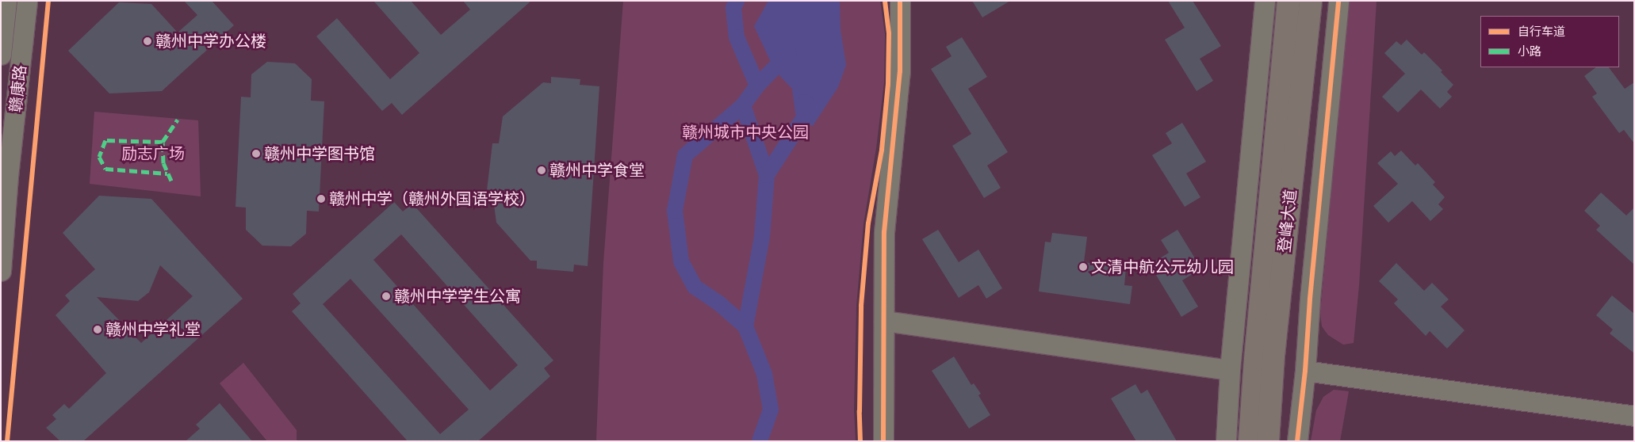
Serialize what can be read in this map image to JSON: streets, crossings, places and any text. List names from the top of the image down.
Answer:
{
  "streets": {
    "main road": ["登峰大道"],
    "street": ["赣康路"]
  },
  "parks": ["赣州城市中央公园", "励志广场"],
  "places": [
    "赣州中学办公楼",
    "赣州中学图书馆",
    "赣州中学食堂",
    "赣州中学（赣州外国语学校）",
    "文清中航公元幼儿园",
    "赣州中学学生公寓",
    "赣州中学礼堂"
  ],
  "legend": ["自行车道", "小路"]
}
